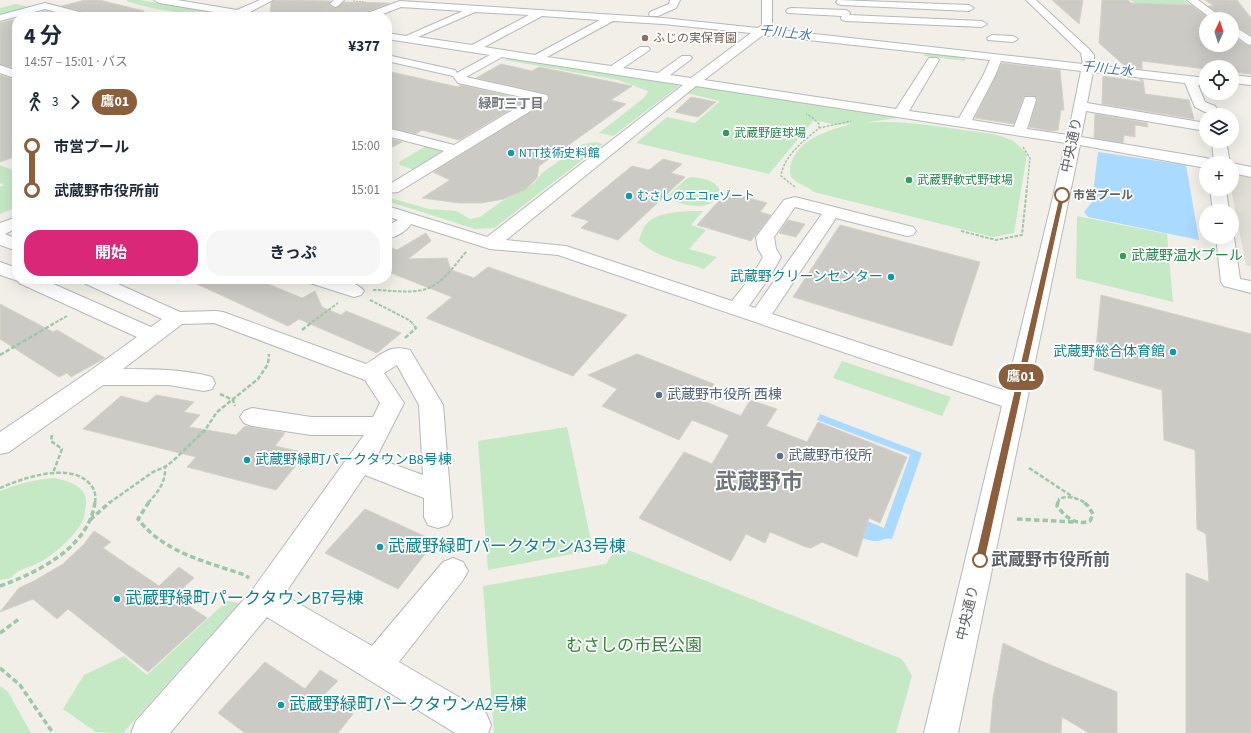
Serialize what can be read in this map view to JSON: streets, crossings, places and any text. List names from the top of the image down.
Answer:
{
  "streets": {
    "street": ["中央通り"]
  },
  "districts": ["緑町三丁目", "武蔵野市"],
  "water": ["千川上水"],
  "parks": ["むさしの市民公園"],
  "places": [
    "ふじの実保育園",
    "武蔵野庭球場",
    "NTT技術史料館",
    "武蔵野軟式野球場",
    "市営プール",
    "むさしのエコreゾート",
    "武蔵野温水プール",
    "武蔵野クリーンセンター",
    "武蔵野総合体育館",
    "武蔵野市役所 西棟",
    "武蔵野市役所",
    "武蔵野緑町パークタウンB8号棟",
    "武蔵野緑町パークタウンA3号棟",
    "武蔵野市役所前",
    "武蔵野緑町パークタウンB7号棟",
    "武蔵野緑町パークタウンA2号棟"
  ],
  "lines": ["bus line 鷹01"],
  "north": "top",
  "page": {
    "on_map": "鷹01",
    "map_buttons": ["+", "−"],
    "heading": ["4 分", "14:57 – 15:01 · バス", "¥377"],
    "legs": ["3", "鷹01"],
    "list": [
      {
        "name": "市営プール",
        "value": "15:00"
      },
      {
        "name": "武蔵野市役所前",
        "value": "15:01"
      }
    ],
    "buttons": ["開始", "きっぷ"]
  }
}
